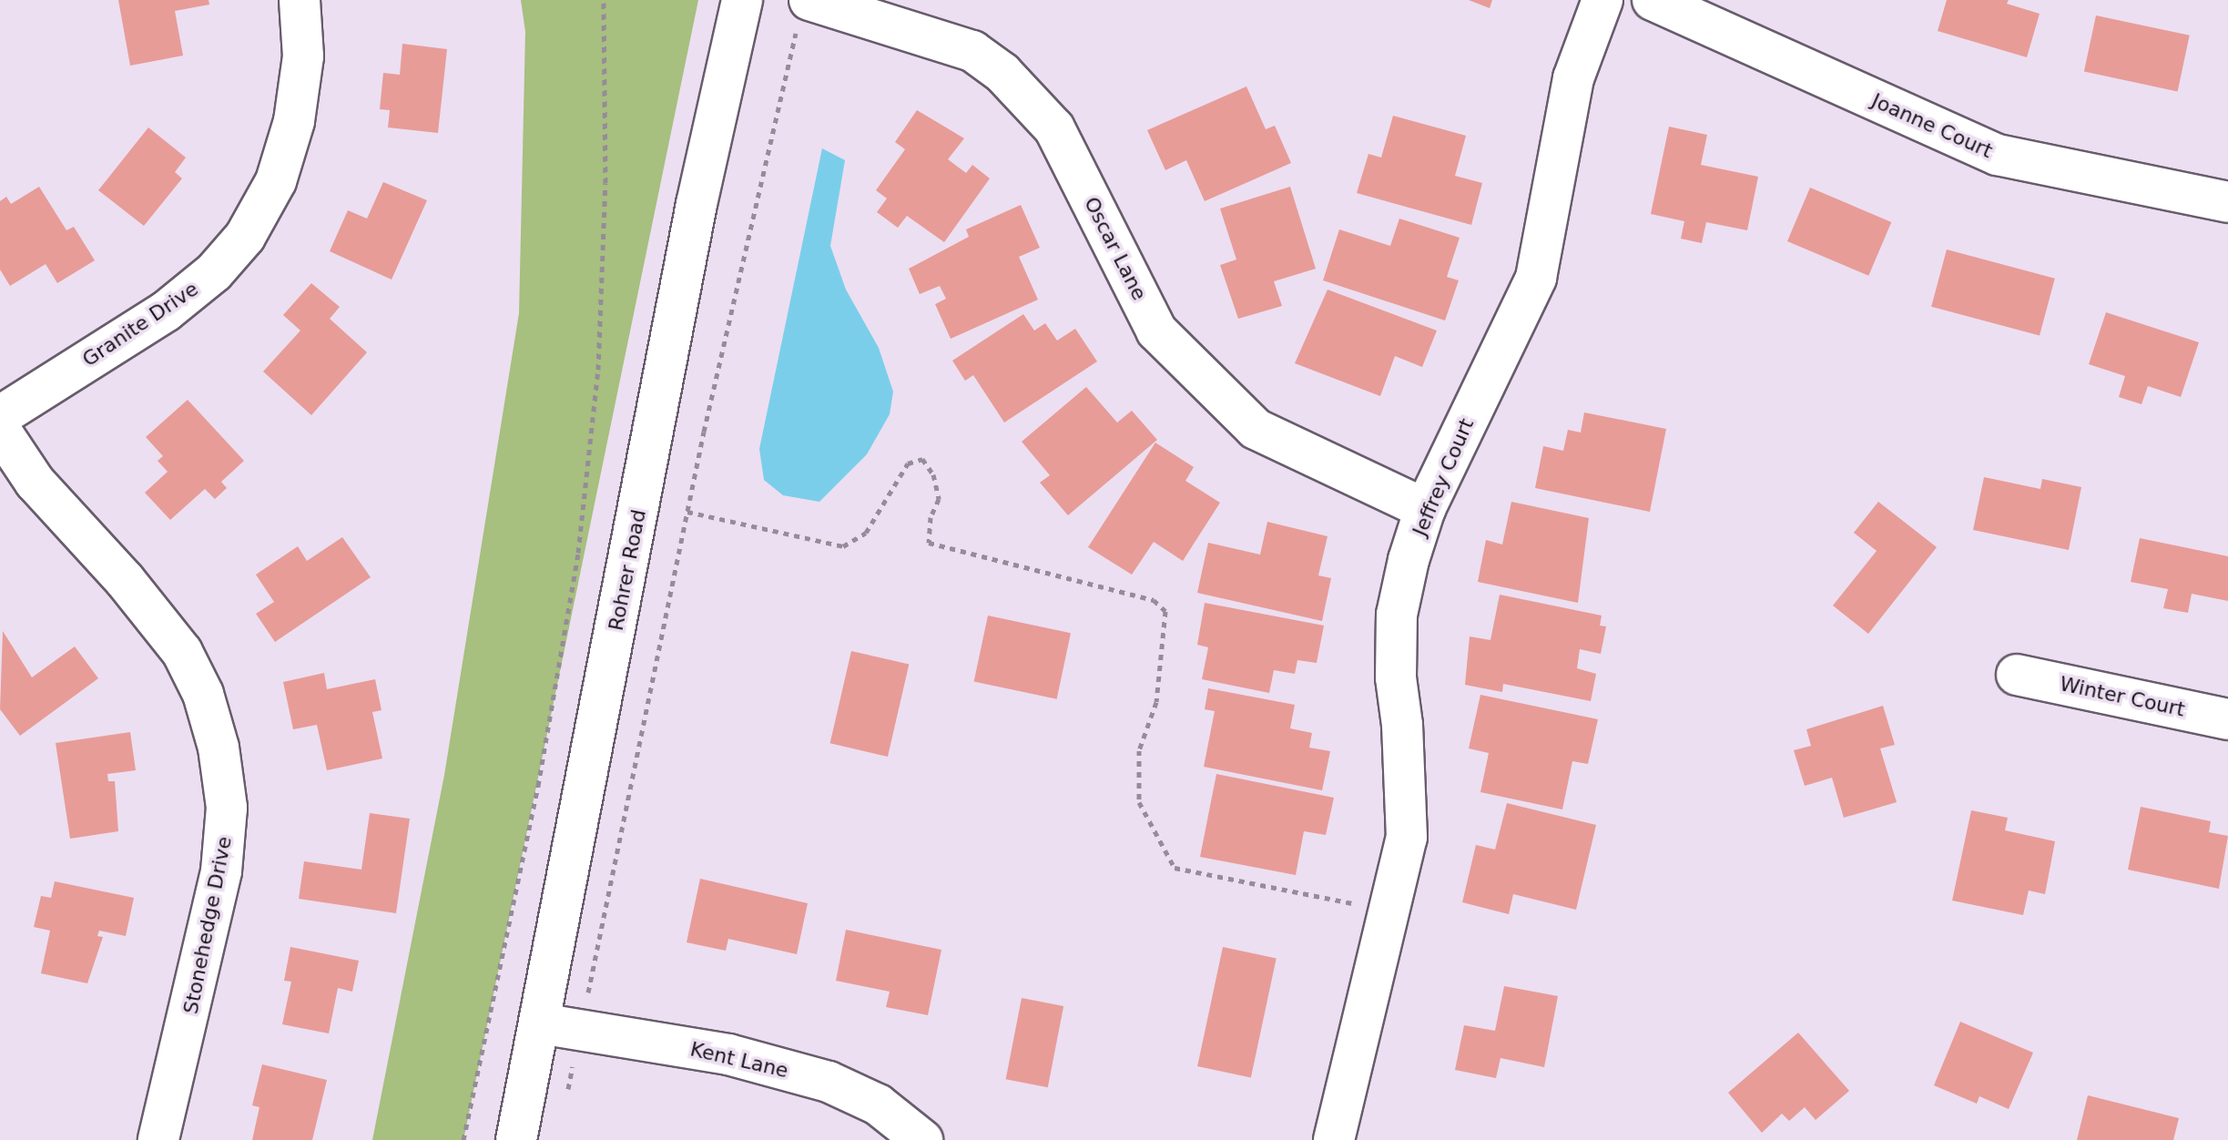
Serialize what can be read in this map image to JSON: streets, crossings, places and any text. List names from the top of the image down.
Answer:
{
  "streets": {
    "street": [
      "Joanne Court",
      "Oscar Lane",
      "Granite Drive",
      "Jeffrey Court",
      "Rohrer Road",
      "Winter Court",
      "Stonehedge Drive",
      "Kent Lane"
    ]
  },
  "crossings": [
    ["Oscar Lane", "Jeffrey Court"],
    ["Rohrer Road", "Kent Lane"]
  ]
}
